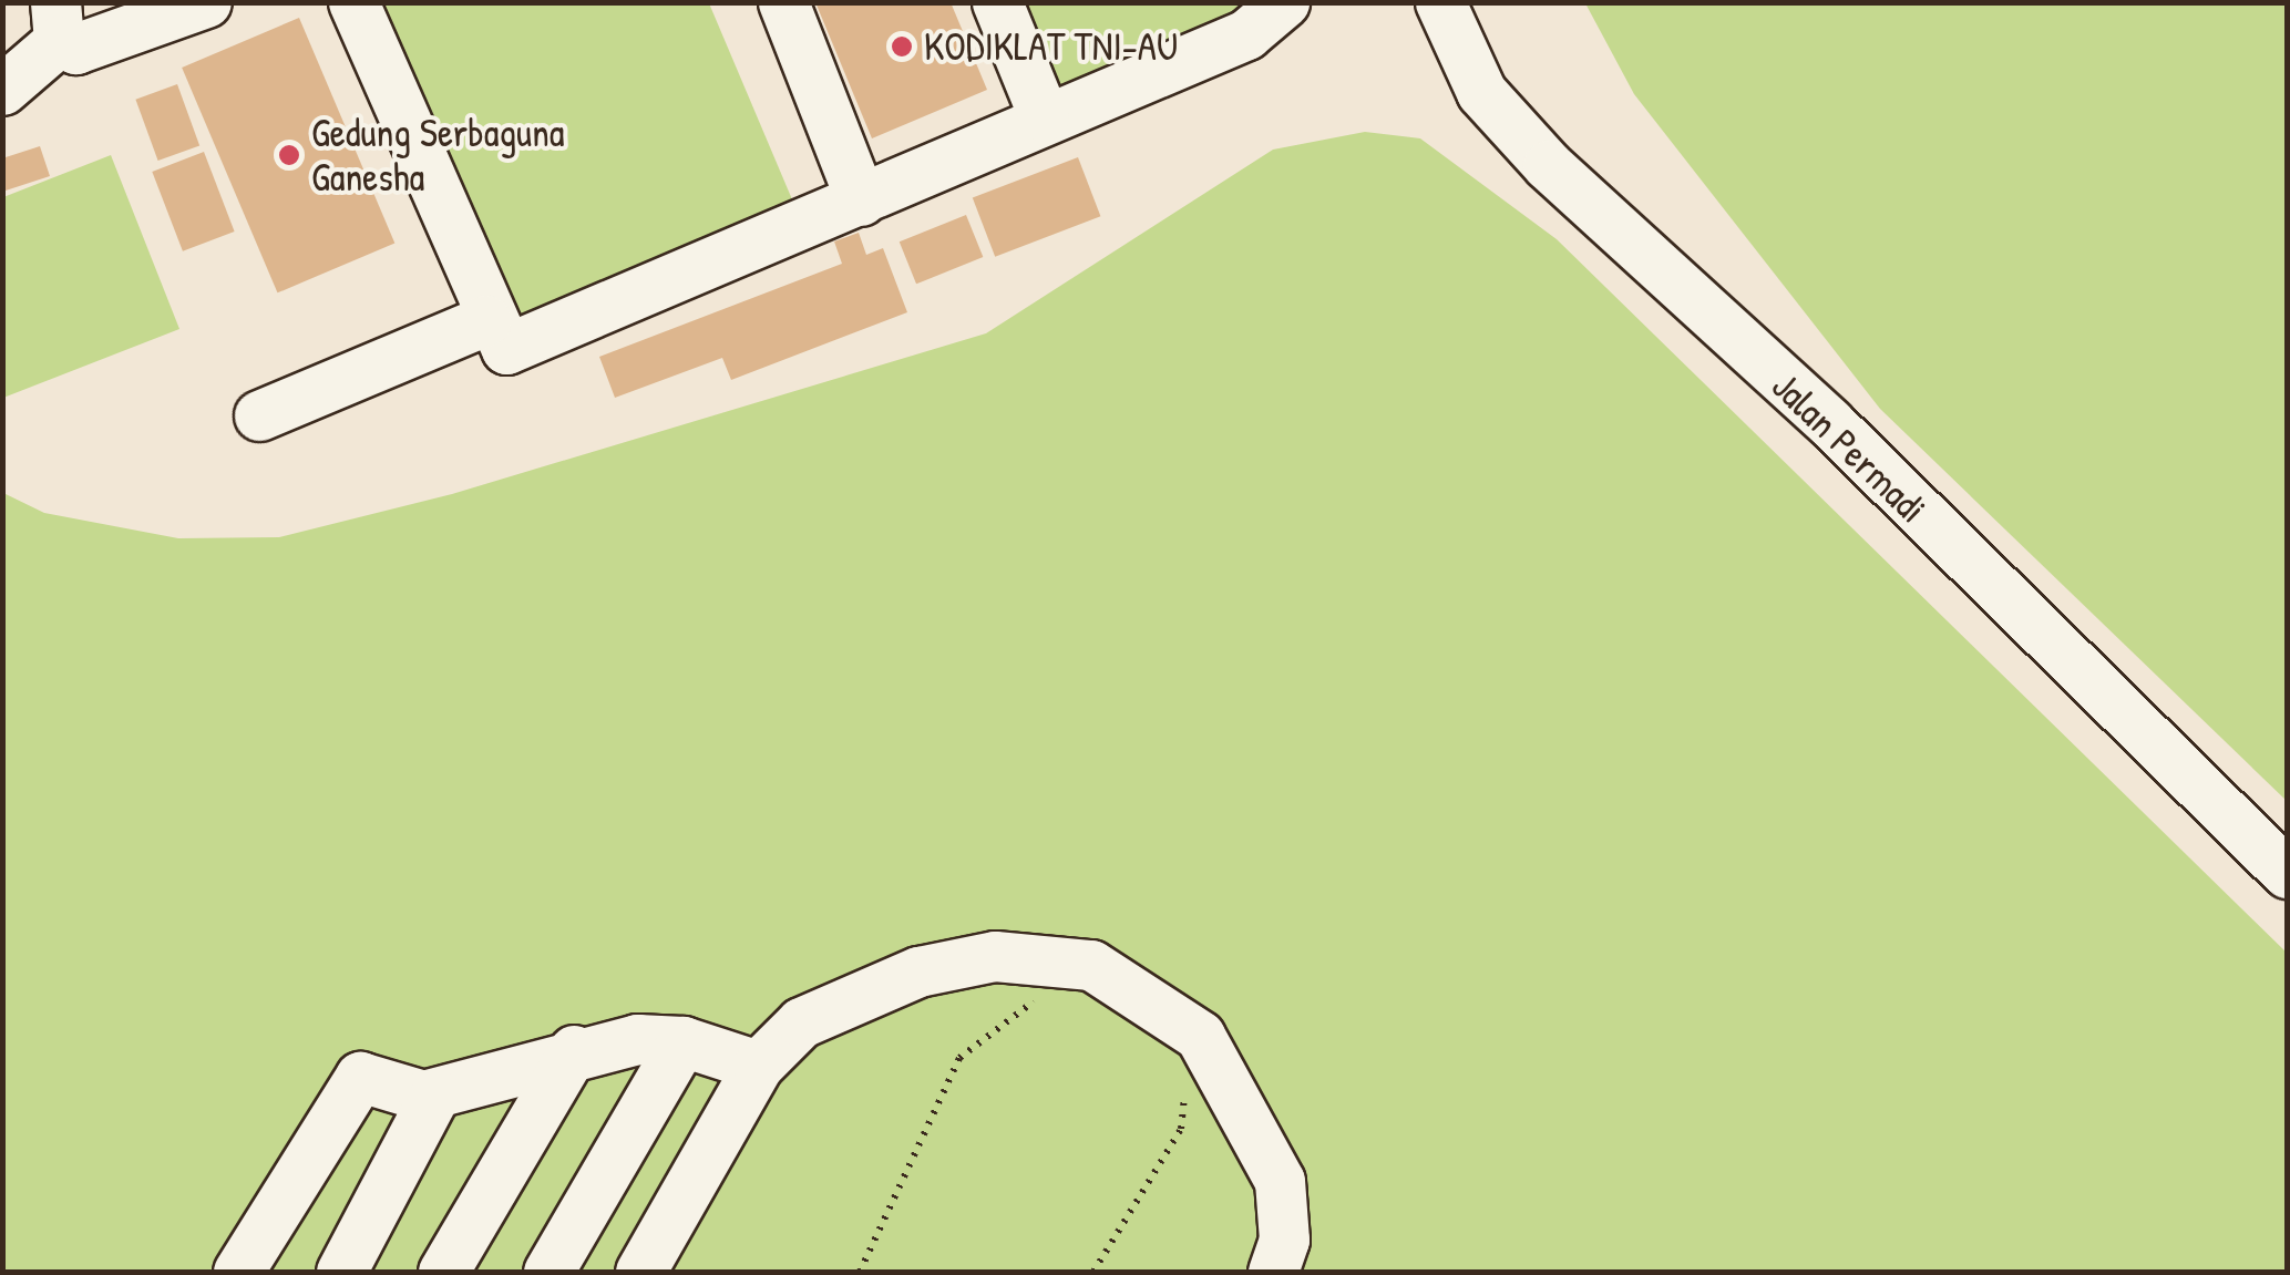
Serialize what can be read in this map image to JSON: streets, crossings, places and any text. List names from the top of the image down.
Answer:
{
  "streets": {
    "street": ["Jalan Permadi"]
  },
  "places": ["KODIKLAT TNI-AU", "Gedung Serbaguna Ganesha"]
}
